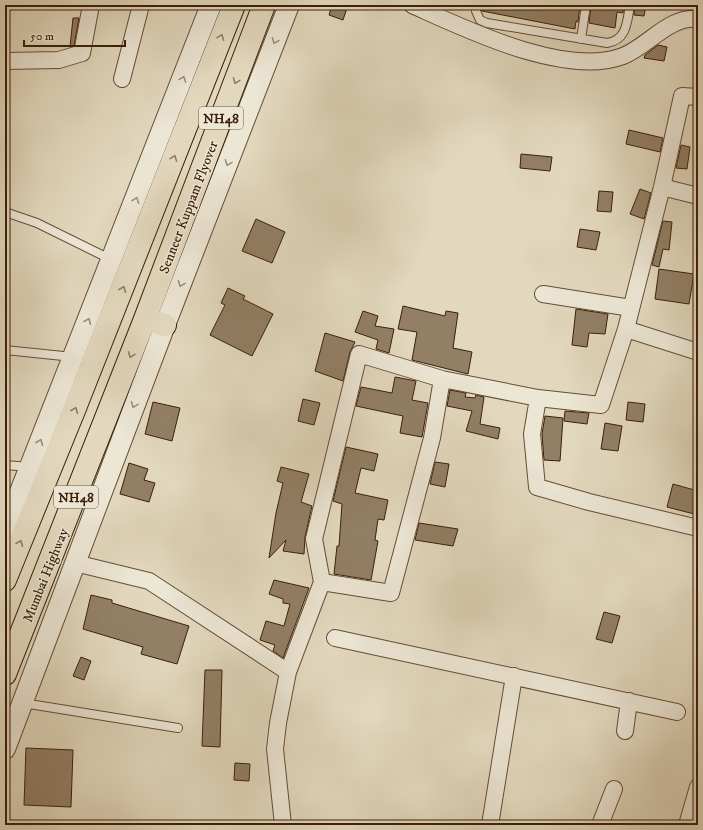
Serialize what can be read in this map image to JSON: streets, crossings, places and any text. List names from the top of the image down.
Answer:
{
  "streets": {
    "highway": ["NH48", "Senneer Kuppam Flyover", "Mumbai Highway"]
  },
  "crossings": [
    ["Senneer Kuppam Flyover", "Mumbai Highway"]
  ],
  "scale_bar": "50 m"
}
